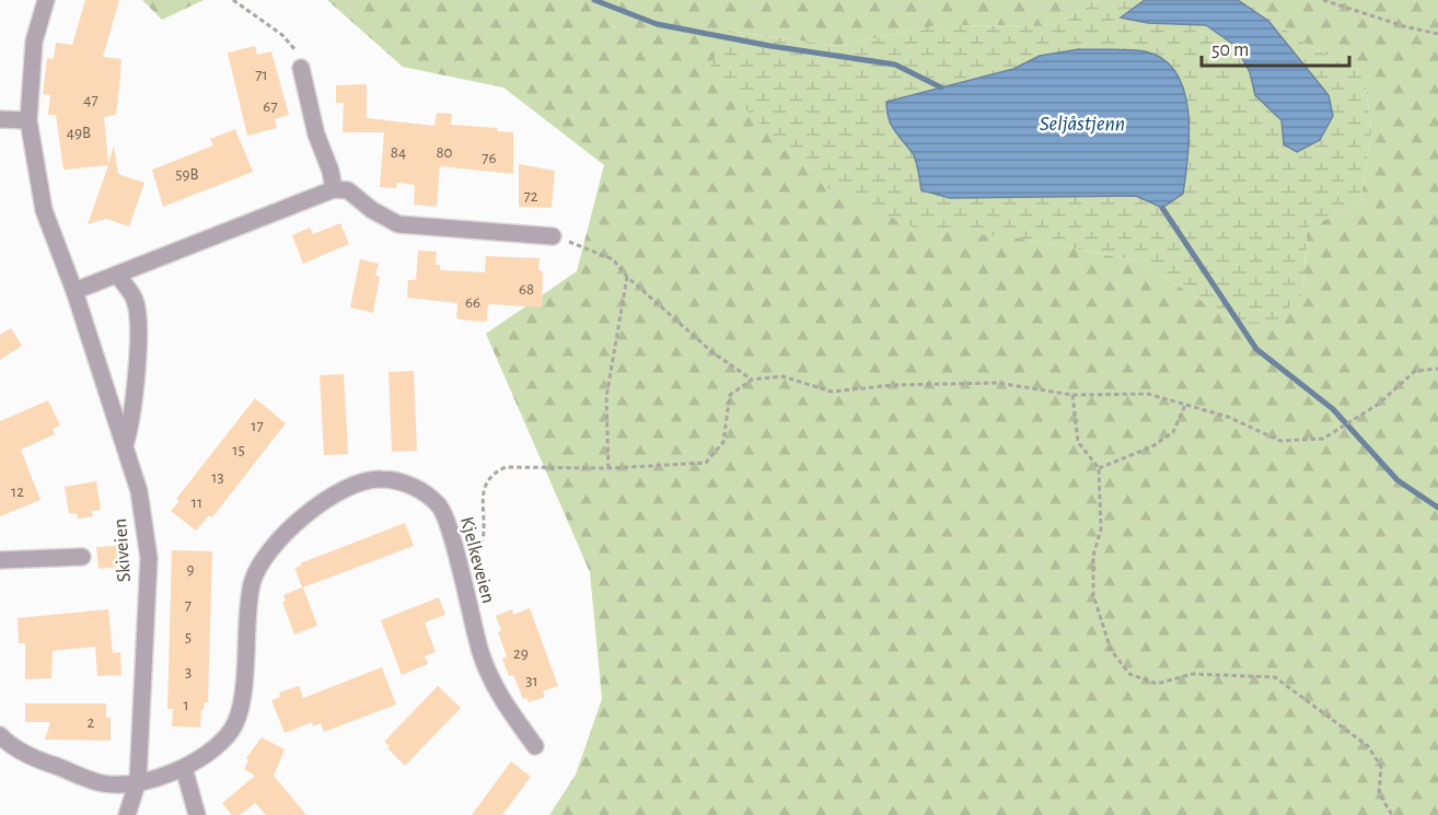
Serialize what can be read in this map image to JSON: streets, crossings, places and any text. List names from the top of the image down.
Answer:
{
  "streets": {
    "street": ["Skiveien", "Kjelkeveien"]
  },
  "crossings": [
    ["Skiveien", "Kjelkeveien"]
  ],
  "water": ["Seljåstjenn"],
  "house_numbers": [
    "71",
    "47",
    "67",
    "49B",
    "84",
    "80",
    "76",
    "59B",
    "72",
    "68",
    "66",
    "17",
    "15",
    "13",
    "12",
    "11",
    "9",
    "7",
    "5",
    "29",
    "3",
    "31",
    "1",
    "2"
  ],
  "scale_bar": "50 m"
}
